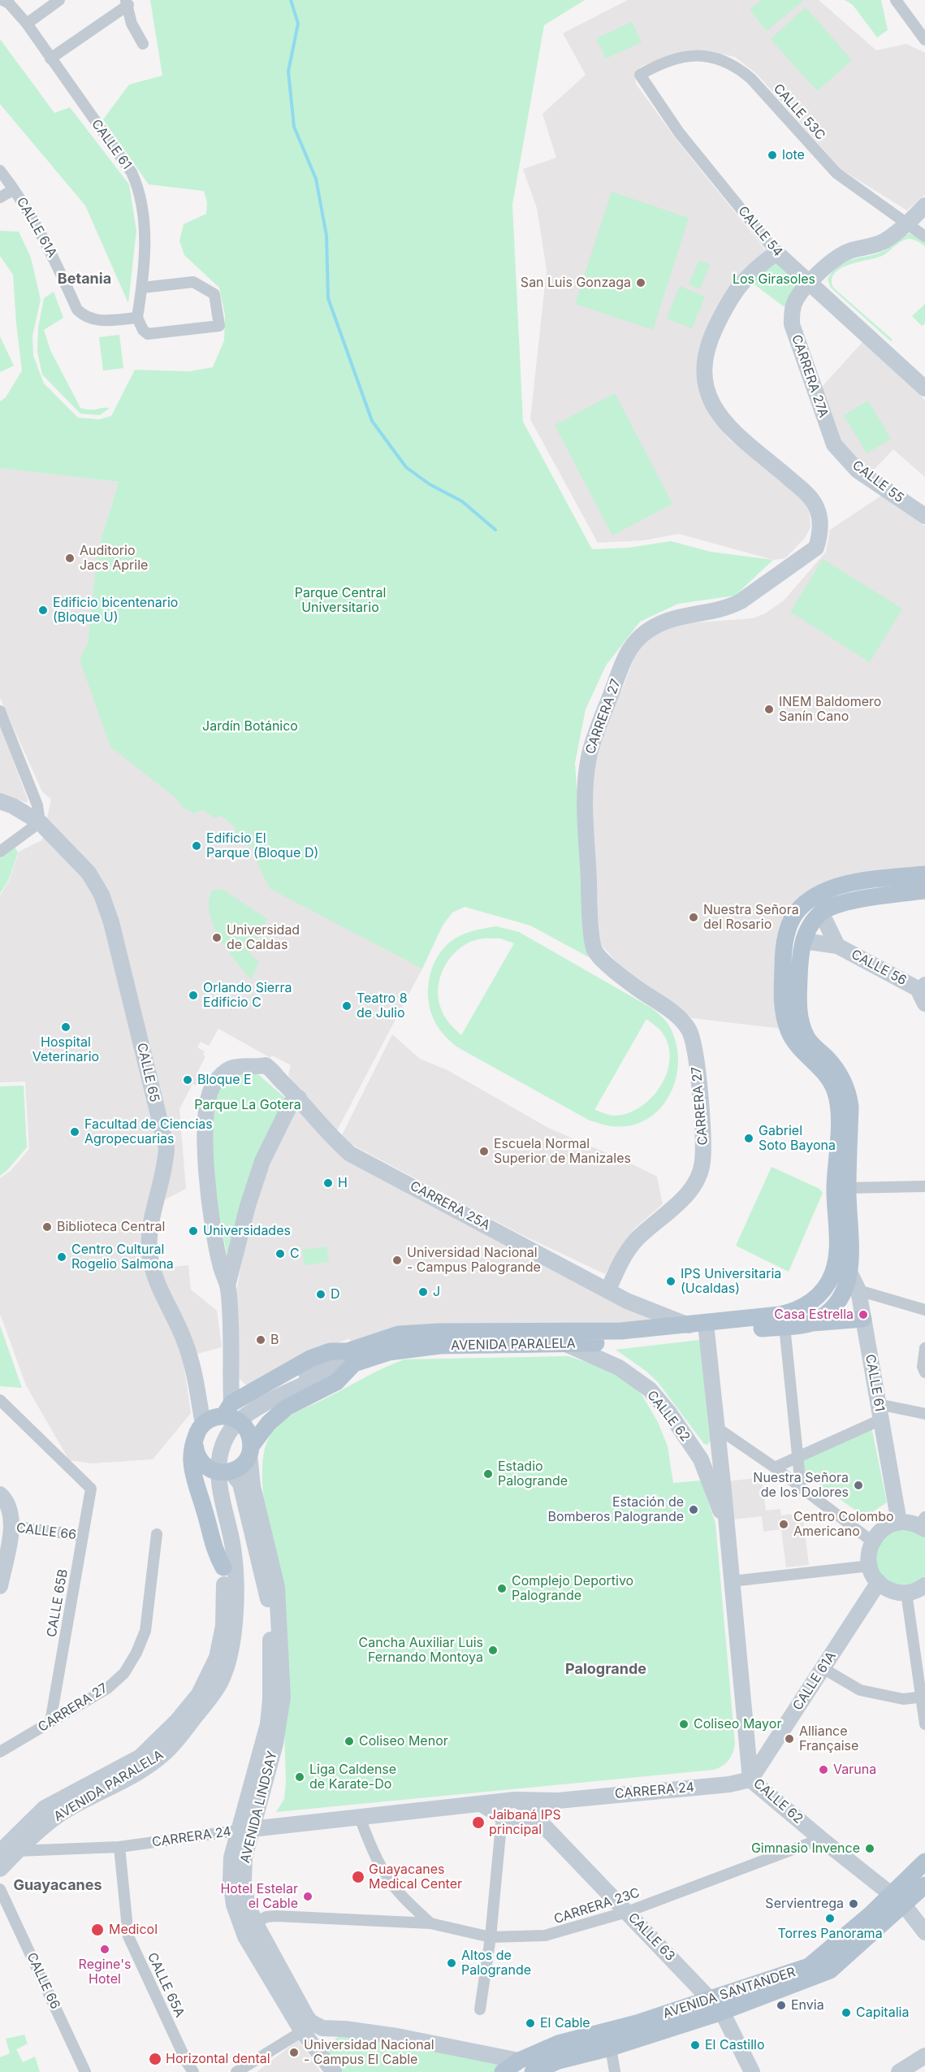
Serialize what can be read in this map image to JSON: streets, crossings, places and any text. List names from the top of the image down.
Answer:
{
  "streets": {
    "main road": ["AVENIDA PARALELA", "AVENIDA SANTANDER"],
    "street": [
      "CALLE 53C",
      "CALLE 61",
      "CALLE 61A",
      "CALLE 54",
      "CARRERA 27A",
      "CALLE 55",
      "CARRERA 27",
      "CALLE 56",
      "CALLE 65",
      "CARRERA 25A",
      "CALLE 62",
      "CALLE 66",
      "CALLE 65B",
      "CARRERA 24",
      "AVENIDA LINDSAY",
      "CARRERA 23C",
      "CALLE 63",
      "CALLE 65A"
    ]
  },
  "crossings": [
    ["CALLE 53C", "CALLE 54"],
    ["CALLE 53C", "CARRERA 27A"],
    ["CALLE 61", "CALLE 61A"],
    ["CALLE 61", "AVENIDA PARALELA"],
    ["CALLE 61A", "CALLE 62"],
    ["CALLE 61A", "CARRERA 24"],
    ["CALLE 54", "CARRERA 27A"],
    ["CALLE 54", "CARRERA 27"],
    ["CARRERA 27A", "CALLE 55"],
    ["CARRERA 27", "CARRERA 25A"],
    ["CARRERA 27", "CALLE 65B"],
    ["CALLE 56", "AVENIDA PARALELA"],
    ["CALLE 65", "AVENIDA LINDSAY"],
    ["CARRERA 25A", "AVENIDA PARALELA"],
    ["AVENIDA PARALELA", "CALLE 62"],
    ["AVENIDA PARALELA", "CARRERA 24"],
    ["CALLE 62", "CARRERA 24"],
    ["CALLE 62", "CARRERA 23C"],
    ["CALLE 62", "AVENIDA SANTANDER"],
    ["CALLE 66", "CALLE 65B"],
    ["CARRERA 24", "AVENIDA LINDSAY"],
    ["CARRERA 24", "CALLE 63"],
    ["CARRERA 24", "CALLE 65A"],
    ["AVENIDA LINDSAY", "CARRERA 23C"],
    ["AVENIDA LINDSAY", "AVENIDA SANTANDER"],
    ["CARRERA 23C", "CALLE 63"],
    ["CALLE 63", "AVENIDA SANTANDER"]
  ],
  "districts": ["Betania", "Palogrande", "Guayacanes"],
  "parks": [
    "Los Girasoles",
    "Parque Central Universitario",
    "Jardín Botánico",
    "Parque La Gotera"
  ],
  "places": [
    "lote",
    "San Luis Gonzaga",
    "Auditorio Jacs Aprile",
    "Edificio bicentenario (Bloque U)",
    "INEM Baldomero Sanín Cano",
    "Edificio El Parque (Bloque D)",
    "Nuestra Señora del Rosario",
    "Universidad de Caldas",
    "Orlando Sierra Edificio C",
    "Teatro 8 de Julio",
    "Hospital Veterinario",
    "Bloque E",
    "Facultad de Ciencias Agropecuarias",
    "Gabriel Soto Bayona",
    "Escuela Normal Superior de Manizales",
    "H",
    "Biblioteca Central",
    "Universidades",
    "C",
    "Centro Cultural Rogelio Salmona",
    "Universidad Nacional - Campus Palogrande",
    "IPS Universitaria (Ucaldas)",
    "J",
    "D",
    "Casa Estrella",
    "B",
    "Estadio Palogrande",
    "Nuestra Señora de los Dolores",
    "Estación de Bomberos Palogrande",
    "Centro Colombo Americano",
    "Complejo Deportivo Palogrande",
    "Cancha Auxiliar Luis Fernando Montoya",
    "Coliseo Mayor",
    "Alliance Française",
    "Coliseo Menor",
    "Varuna",
    "Liga Caldense de Karate-Do",
    "Jaibaná IPS principal",
    "Gimnasio Invence",
    "Guayacanes Medical Center",
    "Hotel Estelar el Cable",
    "Servientrega",
    "Torres Panorama",
    "Medicol",
    "Regine's Hotel",
    "Altos de Palogrande",
    "Envia",
    "Capitalia",
    "El Cable",
    "El Castillo",
    "Universidad Nacional - Campus El Cable",
    "Horizontal dental"
  ]
}
